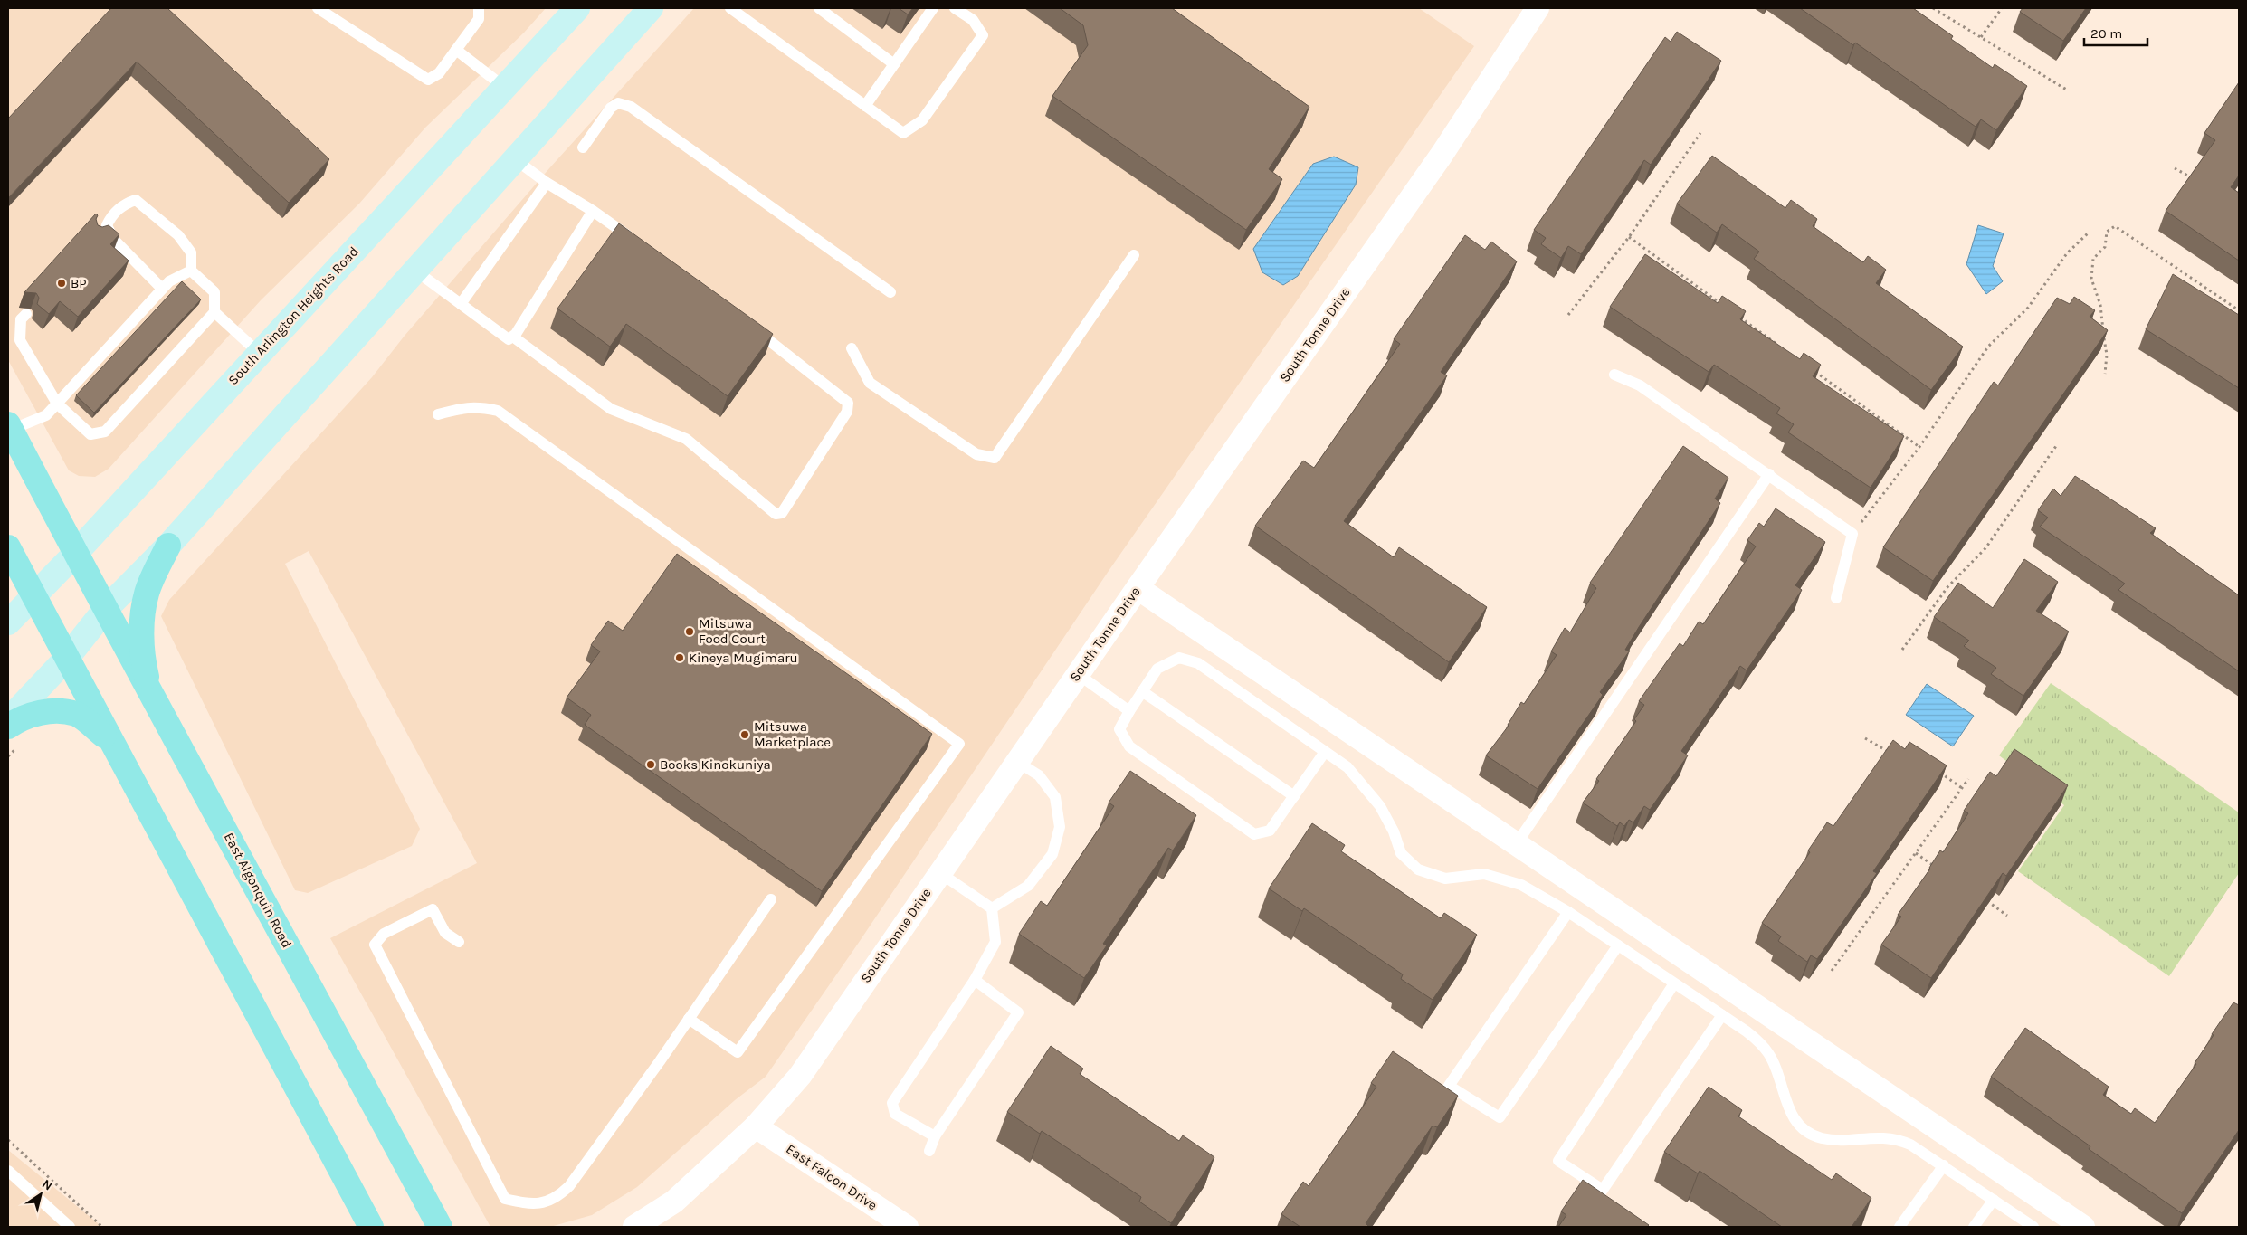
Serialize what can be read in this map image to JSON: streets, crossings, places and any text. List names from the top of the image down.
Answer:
{
  "streets": {
    "main road": ["South Arlington Heights Road", "East Algonquin Road"],
    "street": ["South Tonne Drive", "East Falcon Drive"]
  },
  "crossings": [
    ["South Arlington Heights Road", "East Algonquin Road"],
    ["South Tonne Drive", "East Falcon Drive"]
  ],
  "places": [
    "BP",
    "Mitsuwa Food Court",
    "Kineya Mugimaru",
    "Mitsuwa Marketplace",
    "Books Kinokuniya"
  ],
  "scale_bar": "20 m",
  "north": "top right"
}
